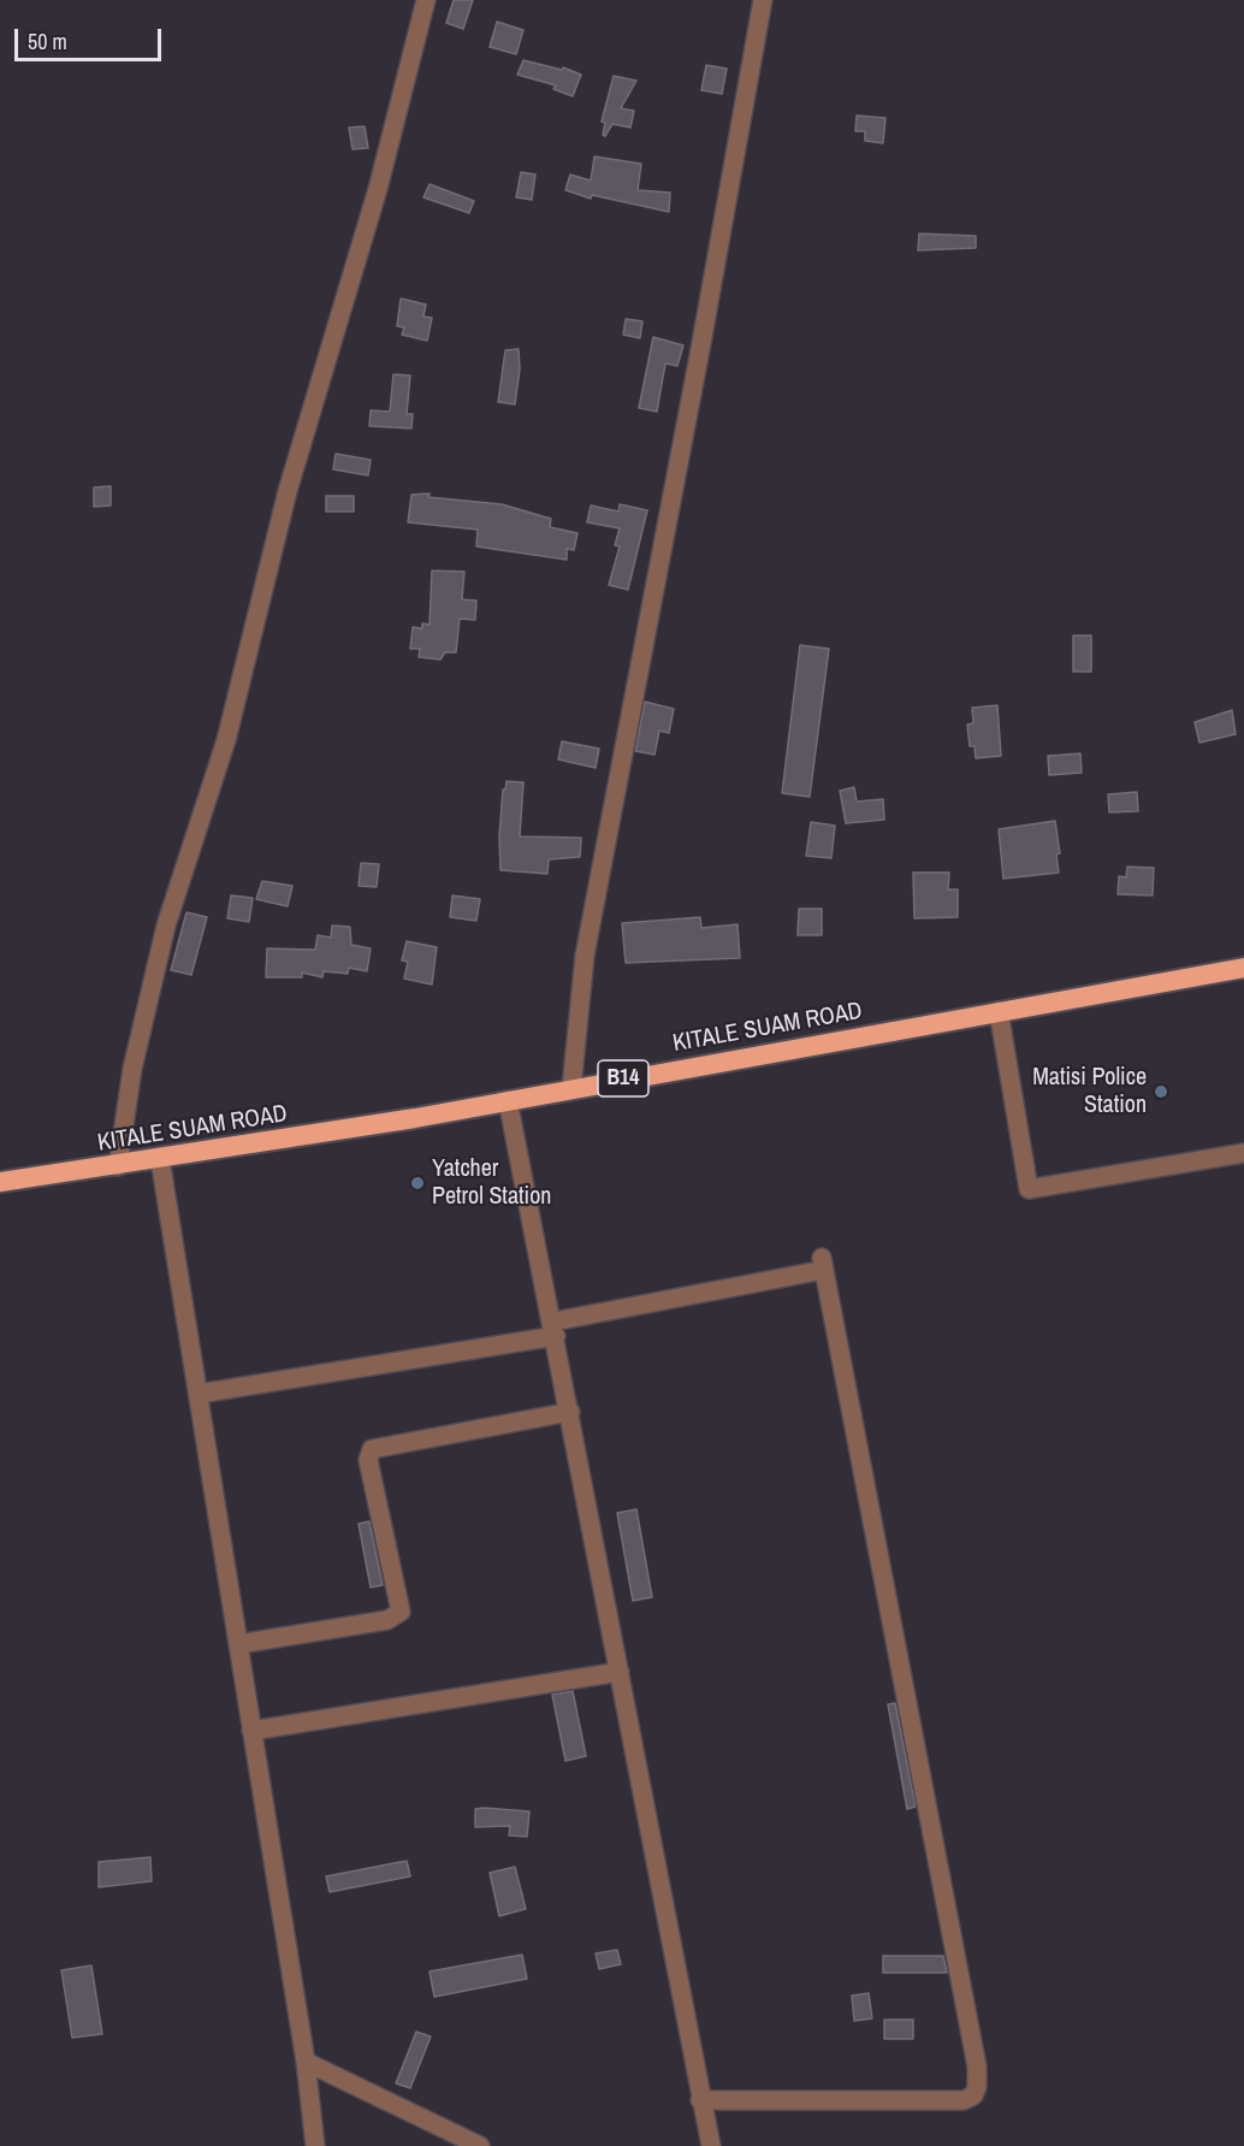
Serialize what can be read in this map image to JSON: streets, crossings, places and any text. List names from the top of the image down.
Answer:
{
  "streets": {
    "highway": ["KITALE SUAM ROAD", "B14"]
  },
  "places": ["Matisi Police Station", "Yatcher Petrol Station"],
  "scale_bar": "50 m"
}
